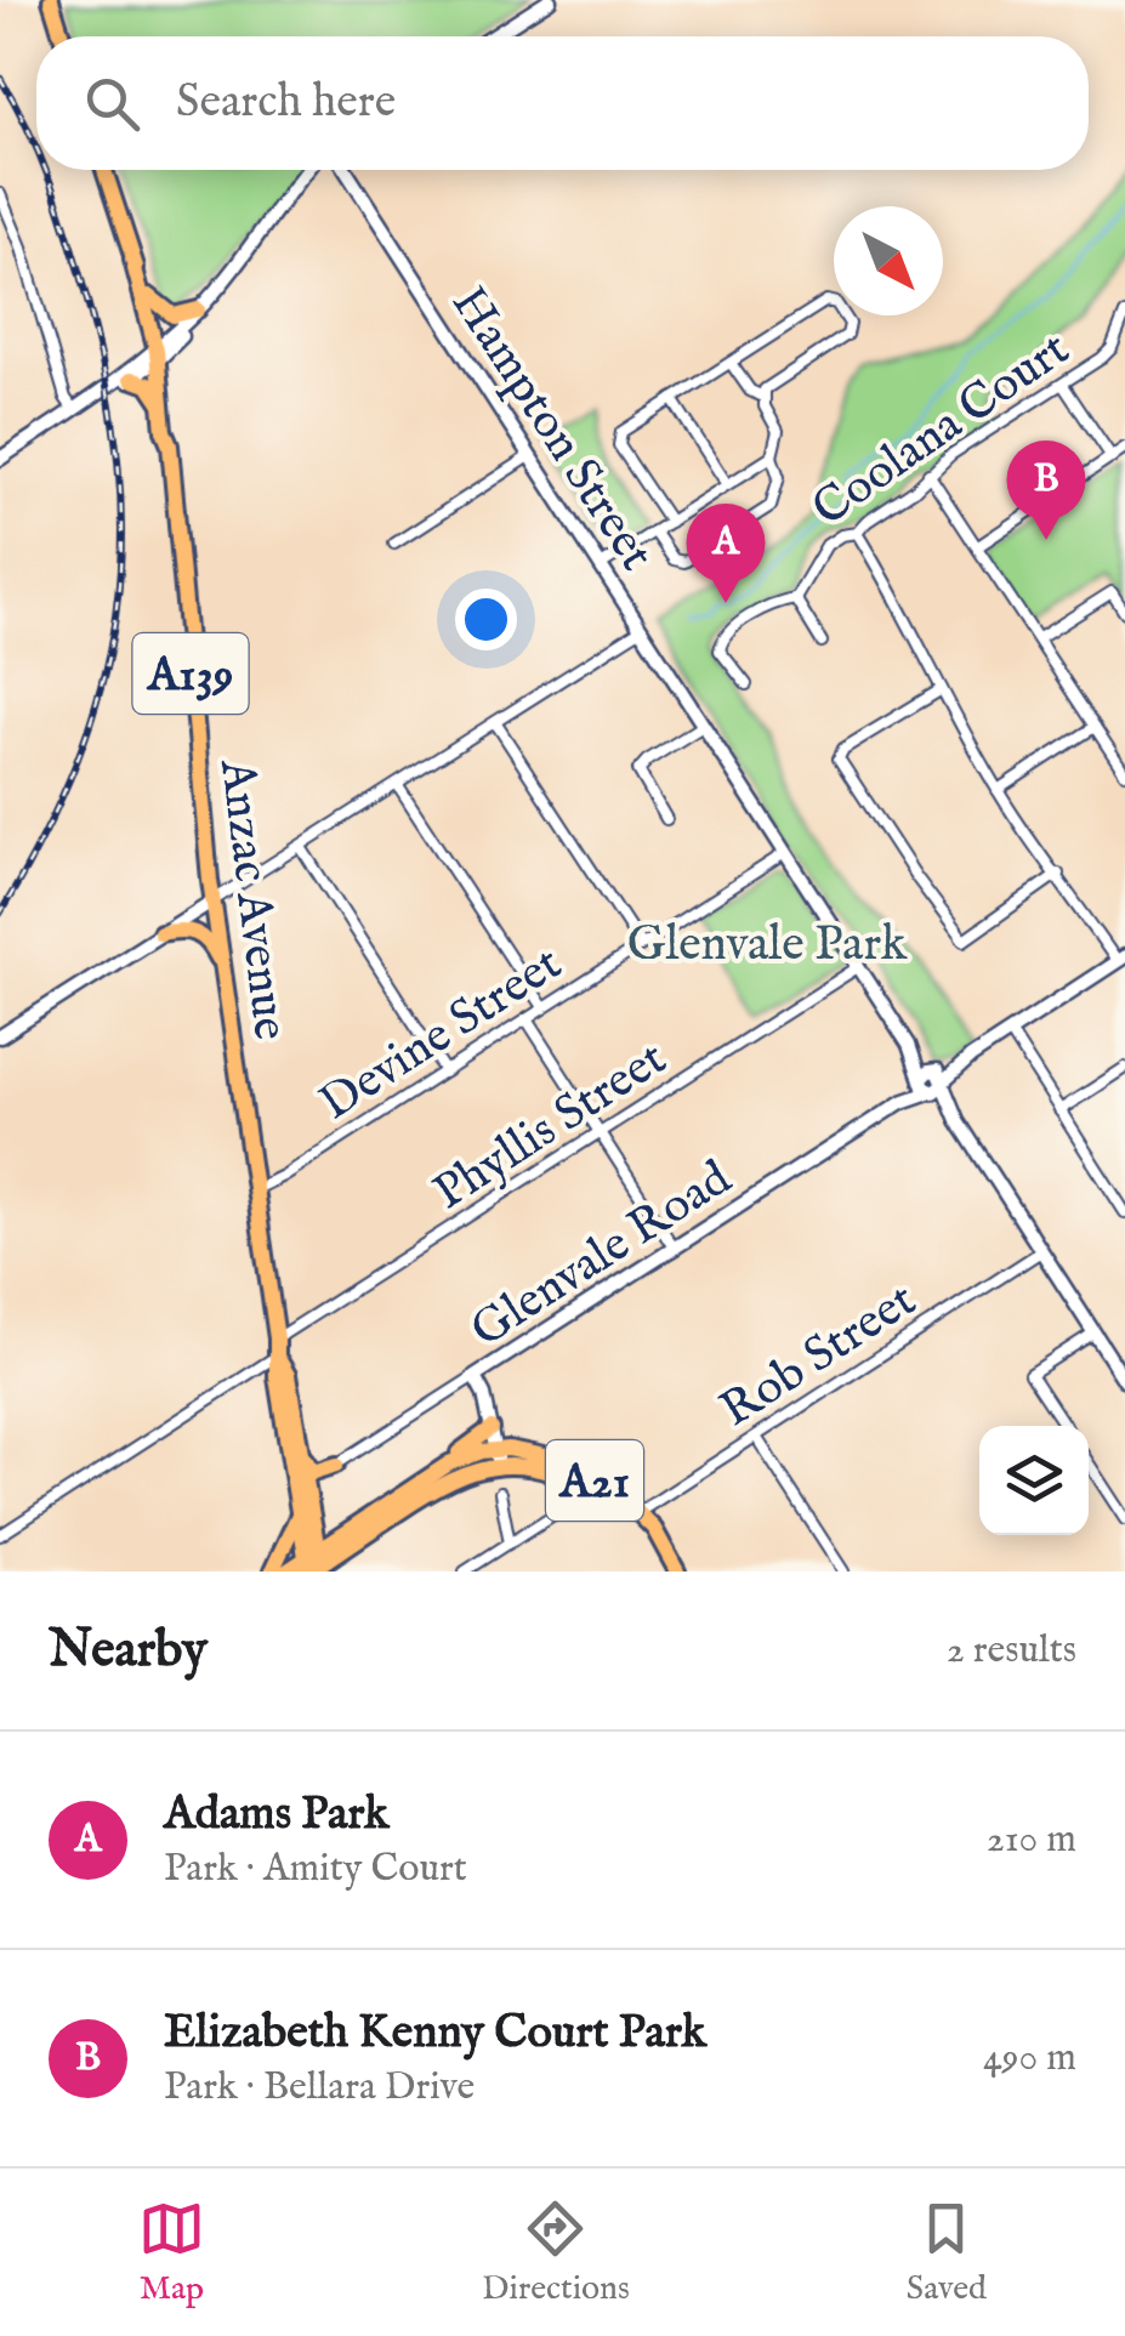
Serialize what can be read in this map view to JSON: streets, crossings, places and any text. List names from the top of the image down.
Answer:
{
  "streets": {
    "highway": ["A139", "Anzac Avenue", "A21"],
    "street": [
      "Hampton Street",
      "Coolana Court",
      "Devine Street",
      "Phyllis Street",
      "Glenvale Road",
      "Rob Street"
    ]
  },
  "crossings": [
    ["Hampton Street", "Devine Street"],
    ["Hampton Street", "Phyllis Street"],
    ["Hampton Street", "Glenvale Road"],
    ["Hampton Street", "Rob Street"],
    ["Anzac Avenue", "Devine Street"],
    ["Anzac Avenue", "Phyllis Street"],
    ["Anzac Avenue", "A21"],
    ["Rob Street", "A21"]
  ],
  "parks": ["Glenvale Park"],
  "north": "bottom right",
  "page": {
    "search": "Search here",
    "pins": ["B", "A"],
    "heading": ["Nearby", "2 results"],
    "list": [
      {
        "mark": "A",
        "name": "Adams Park",
        "note": "Park · Amity Court",
        "value": "210 m"
      },
      {
        "mark": "B",
        "name": "Elizabeth Kenny Court Park",
        "note": "Park · Bellara Drive",
        "value": "490 m"
      }
    ],
    "nav": ["Map", "Directions", "Saved"]
  }
}
